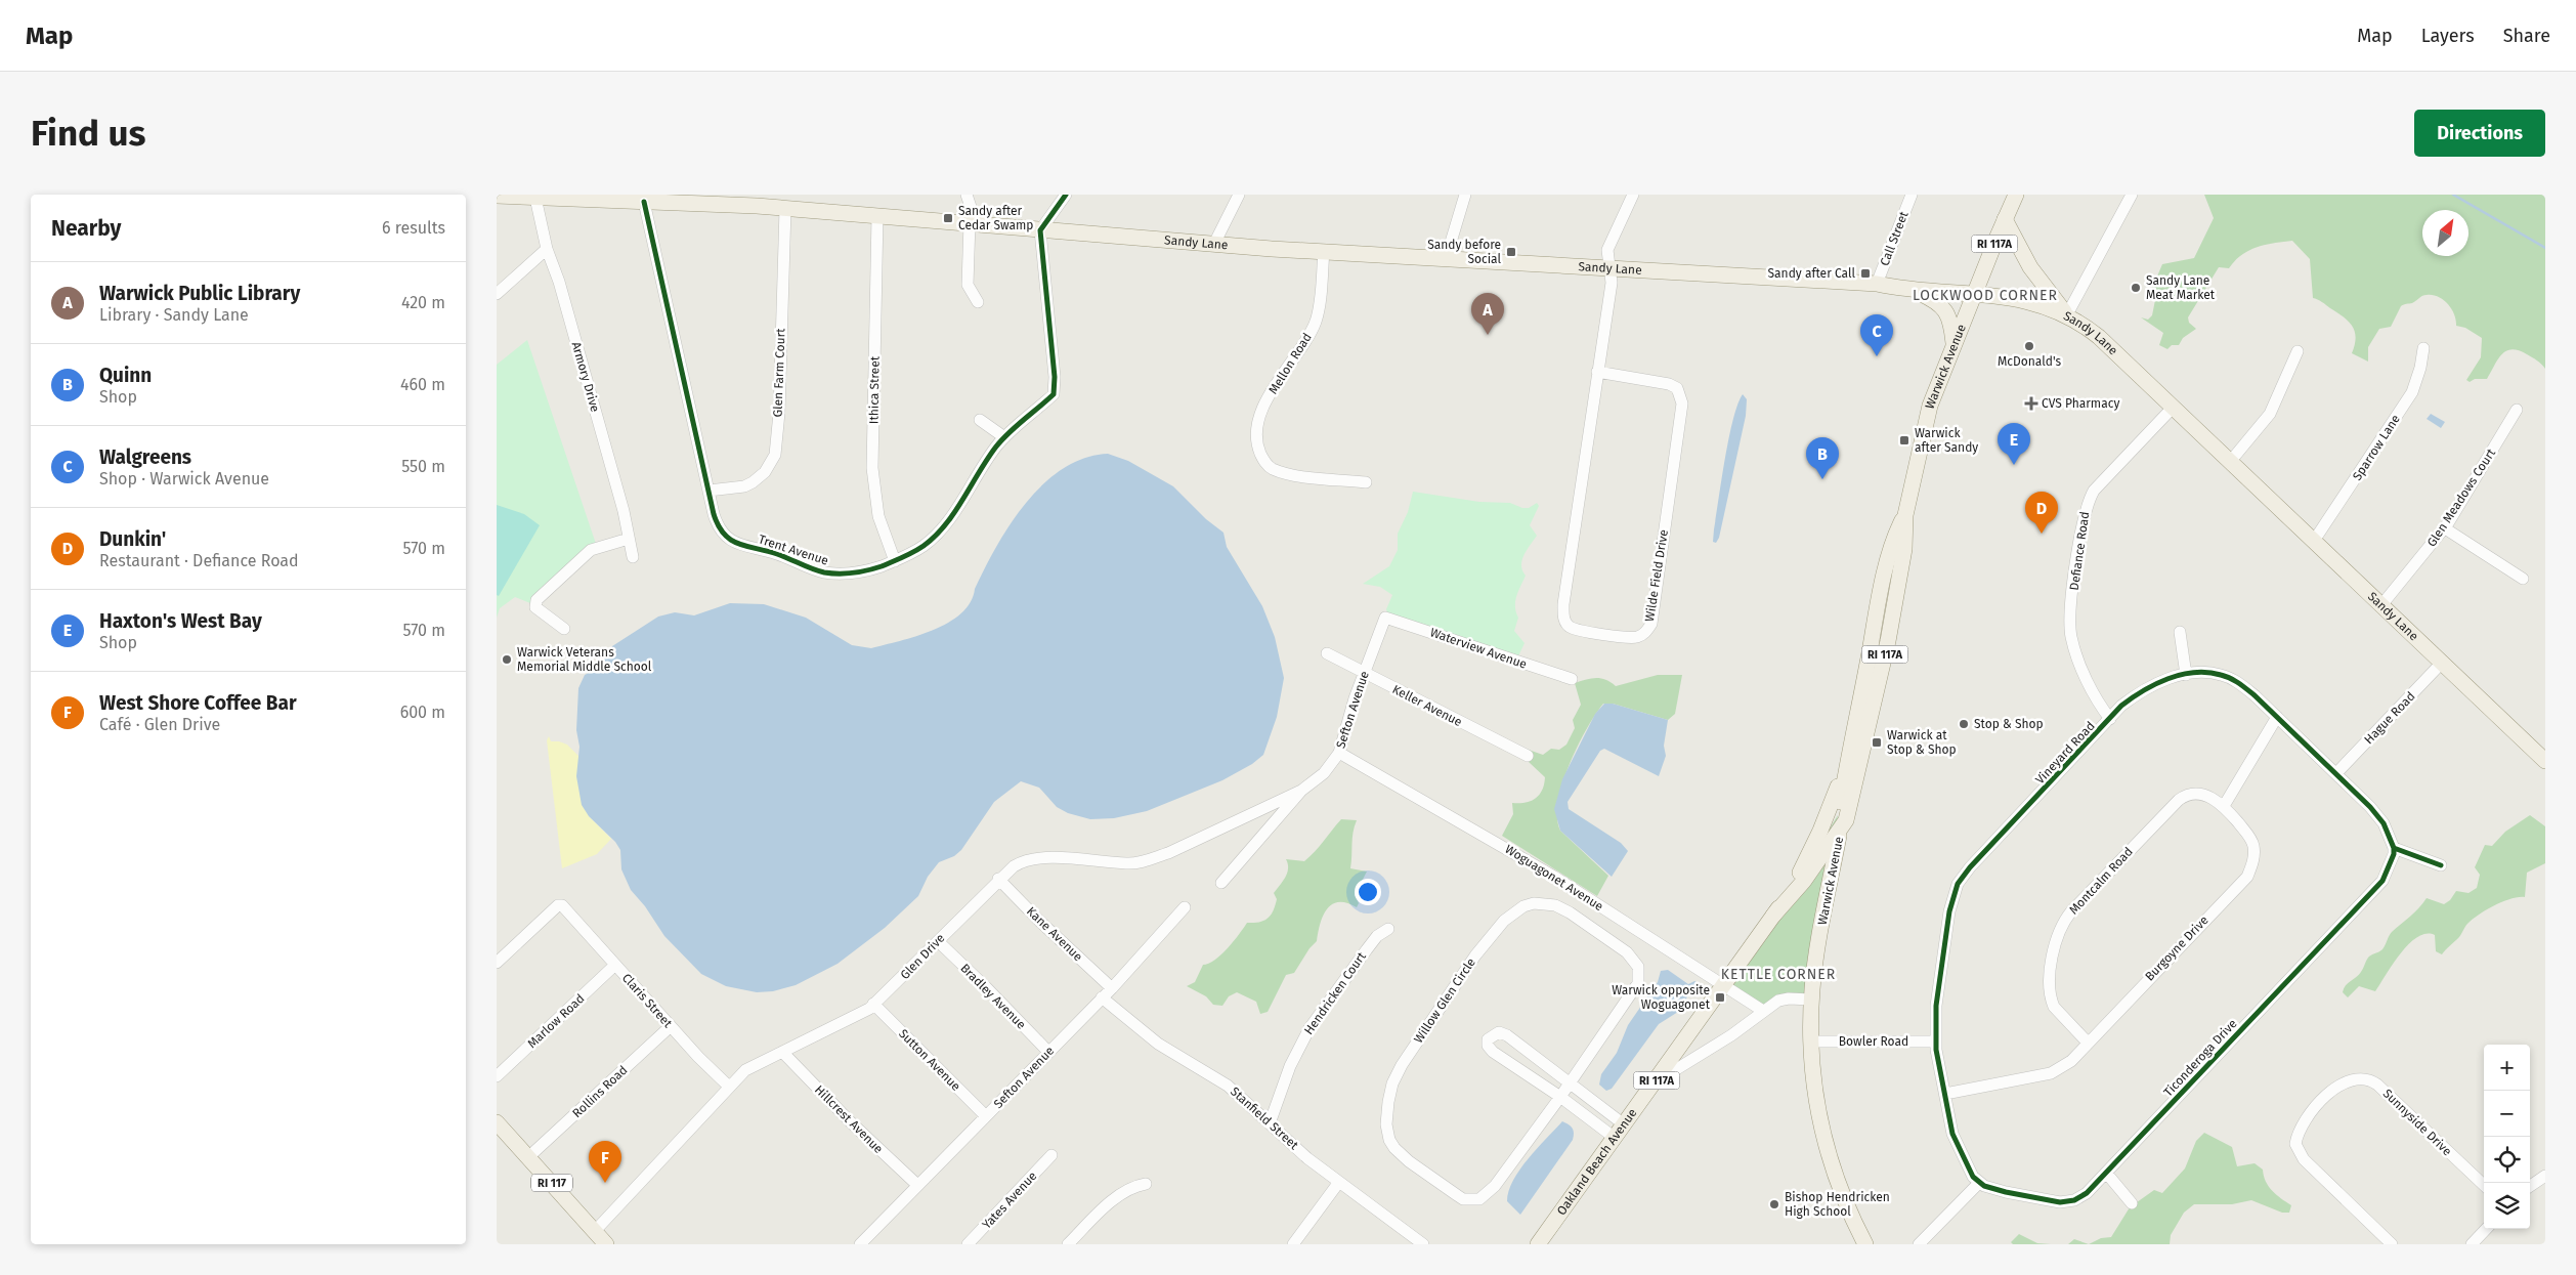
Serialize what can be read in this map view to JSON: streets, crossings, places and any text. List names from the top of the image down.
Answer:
{
  "streets": {
    "main road": [
      "Sandy Lane",
      "RI 117A",
      "Warwick Avenue",
      "Oakland Beach Avenue",
      "RI 117"
    ],
    "street": [
      "Call Street",
      "Mellon Road",
      "Glen Farm Court",
      "Armory Drive",
      "Ithica Street",
      "Sparrow Lane",
      "Glen Meadows Court",
      "Trent Avenue",
      "Defiance Road",
      "Wilde Field Drive",
      "Waterview Avenue",
      "Keller Avenue",
      "Sefton Avenue",
      "Hague Road",
      "Vineyard Road",
      "Woguagonet Avenue",
      "Montcalm Road",
      "Kane Avenue",
      "Burgoyne Drive",
      "Glen Drive",
      "Hendricken Court",
      "Bradley Avenue",
      "Claris Street",
      "Willow Glen Circle",
      "Marlow Road",
      "Bowler Road",
      "Ticonderoga Drive",
      "Sutton Avenue",
      "Rollins Road",
      "Stanfield Street",
      "Hillcrest Avenue",
      "Sunnyside Drive",
      "Yates Avenue"
    ]
  },
  "crossings": [
    ["Call Street", "Sandy Lane"],
    ["Sandy Lane", "Mellon Road"],
    ["Sandy Lane", "Warwick Avenue"],
    ["Sandy Lane", "Glen Farm Court"],
    ["Sandy Lane", "Armory Drive"],
    ["Sandy Lane", "Ithica Street"],
    ["Sandy Lane", "Sparrow Lane"],
    ["Sandy Lane", "Glen Meadows Court"],
    ["Sandy Lane", "Trent Avenue"],
    ["Sandy Lane", "Defiance Road"],
    ["Sandy Lane", "Wilde Field Drive"],
    ["Sandy Lane", "Hague Road"],
    ["Warwick Avenue", "Bowler Road"],
    ["Warwick Avenue", "Oakland Beach Avenue"],
    ["Glen Farm Court", "Trent Avenue"],
    ["Ithica Street", "Trent Avenue"],
    ["Defiance Road", "Vineyard Road"],
    ["Waterview Avenue", "Sefton Avenue"],
    ["Keller Avenue", "Sefton Avenue"],
    ["Sefton Avenue", "Woguagonet Avenue"],
    ["Sefton Avenue", "Kane Avenue"],
    ["Sefton Avenue", "Glen Drive"],
    ["Sefton Avenue", "Bradley Avenue"],
    ["Sefton Avenue", "Sutton Avenue"],
    ["Sefton Avenue", "Stanfield Street"],
    ["Sefton Avenue", "Hillcrest Avenue"],
    ["Hague Road", "Vineyard Road"],
    ["Vineyard Road", "Burgoyne Drive"],
    ["Vineyard Road", "Bowler Road"],
    ["Vineyard Road", "Ticonderoga Drive"],
    ["Woguagonet Avenue", "Oakland Beach Avenue"],
    ["Montcalm Road", "Burgoyne Drive"],
    ["Kane Avenue", "Glen Drive"],
    ["Glen Drive", "Bradley Avenue"],
    ["Glen Drive", "Claris Street"],
    ["Glen Drive", "Sutton Avenue"],
    ["Glen Drive", "Hillcrest Avenue"],
    ["Glen Drive", "RI 117"],
    ["Hendricken Court", "Stanfield Street"],
    ["Claris Street", "Marlow Road"],
    ["Claris Street", "Rollins Road"],
    ["Rollins Road", "RI 117"]
  ],
  "districts": ["LOCKWOOD CORNER", "KETTLE CORNER"],
  "places": {
    "transit": [
      "Sandy after Cedar Swamp",
      "Sandy before Social",
      "Sandy after Call",
      "Warwick after Sandy",
      "Warwick at Stop & Shop",
      "Warwick opposite Woguagonet"
    ],
    "other": [
      "Sandy Lane Meat Market",
      "McDonald's",
      "Warwick Veterans Memorial Middle School",
      "Stop & Shop",
      "Bishop Hendricken High School"
    ],
    "health": ["CVS Pharmacy"]
  },
  "north": "top right",
  "page": {
    "header": "Map",
    "nav": ["Map", "Layers", "Share"],
    "buttons": "Directions",
    "title": "Find us",
    "heading": ["Nearby", "6 results"],
    "list": [
      {
        "mark": "A",
        "name": "Warwick Public Library",
        "note": "Library · Sandy Lane",
        "value": "420 m"
      },
      {
        "mark": "B",
        "name": "Quinn",
        "note": "Shop",
        "value": "460 m"
      },
      {
        "mark": "C",
        "name": "Walgreens",
        "note": "Shop · Warwick Avenue",
        "value": "550 m"
      },
      {
        "mark": "D",
        "name": "Dunkin'",
        "note": "Restaurant · Defiance Road",
        "value": "570 m"
      },
      {
        "mark": "E",
        "name": "Haxton's West Bay",
        "note": "Shop",
        "value": "570 m"
      },
      {
        "mark": "F",
        "name": "West Shore Coffee Bar",
        "note": "Café · Glen Drive",
        "value": "600 m"
      }
    ],
    "pins": [
      "A",
      "C",
      "E",
      "B",
      "D",
      "F"
    ],
    "map_buttons": ["+", "−"]
  }
}
